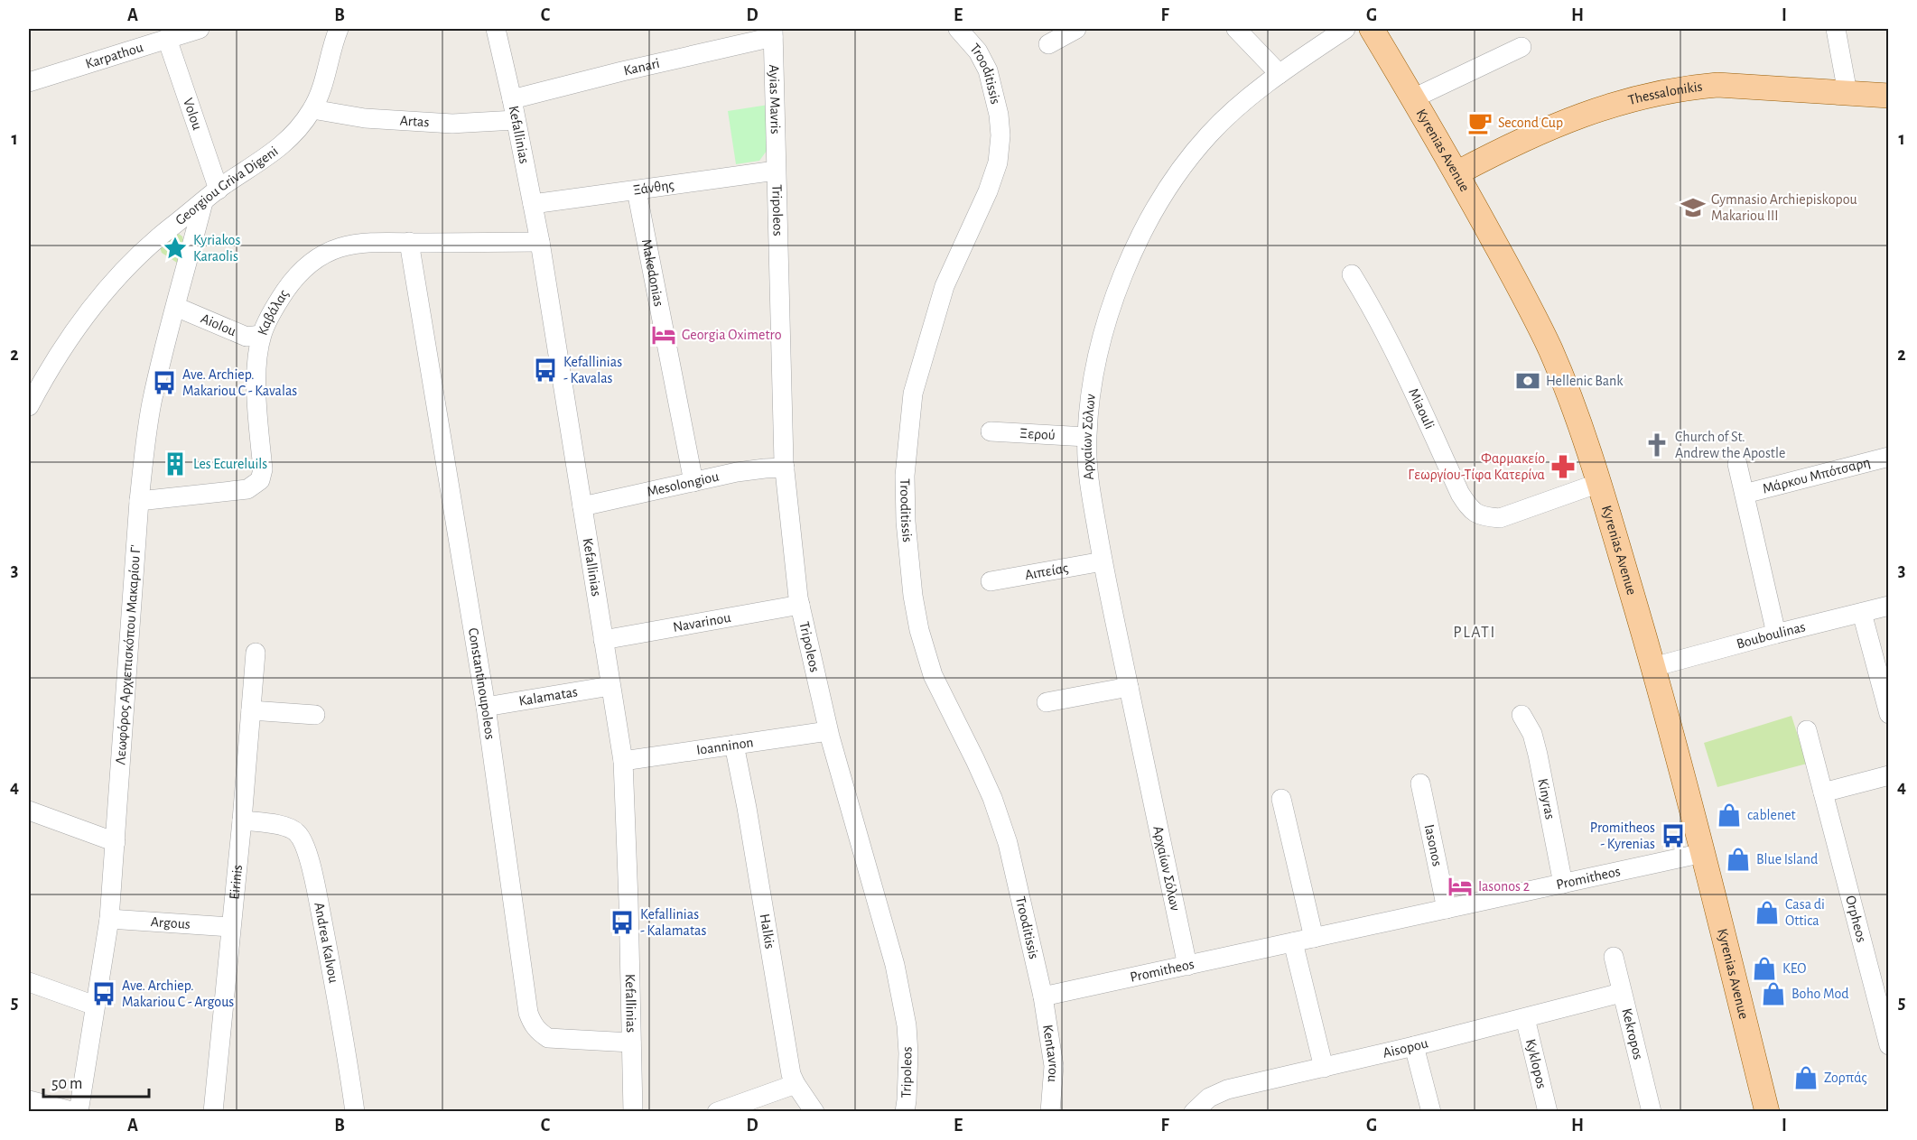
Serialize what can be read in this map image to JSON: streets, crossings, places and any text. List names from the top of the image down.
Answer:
{
  "streets": {
    "main road": ["Thessalonikis", "Kyrenias Avenue"],
    "street": [
      "Karpathou",
      "Kanari",
      "Trooditissis",
      "Ayias Mavris",
      "Volou",
      "Artas",
      "Kefallinias",
      "Georgiou Griva Digeni",
      "Ξάνθης",
      "Tripoleos",
      "Makedonias",
      "Καβάλας",
      "Aiolou",
      "Miaouli",
      "Ξερού",
      "Αρχαίων Σόλων",
      "Μάρκου Μπότσαρη",
      "Mesolongiou",
      "Αιπείας",
      "Navarinou",
      "Bouboulinas",
      "Λεωφόρος Αρχιεπισκόπου Μακαρίου Γ'",
      "Constantinoupoleos",
      "Kalamatas",
      "Ioanninon",
      "Kinyras",
      "Iasonos",
      "Promitheos",
      "Eirinis",
      "Orpheos",
      "Argous",
      "Halkis",
      "Andrea Kalvou",
      "Kekropos",
      "Aisopou",
      "Kentavrou",
      "Kyklopos"
    ]
  },
  "crossings": [
    ["Karpathou", "Volou"],
    ["Kanari", "Ayias Mavris"],
    ["Kanari", "Kefallinias"],
    ["Trooditissis", "Promitheos"],
    ["Trooditissis", "Kentavrou"],
    ["Thessalonikis", "Kyrenias Avenue"],
    ["Ayias Mavris", "Ξάνθης"],
    ["Ayias Mavris", "Tripoleos"],
    ["Volou", "Georgiou Griva Digeni"],
    ["Artas", "Kefallinias"],
    ["Artas", "Georgiou Griva Digeni"],
    ["Kefallinias", "Ξάνθης"],
    ["Kefallinias", "Καβάλας"],
    ["Kefallinias", "Mesolongiou"],
    ["Kefallinias", "Navarinou"],
    ["Kefallinias", "Constantinoupoleos"],
    ["Kefallinias", "Kalamatas"],
    ["Kefallinias", "Ioanninon"],
    ["Kyrenias Avenue", "Miaouli"],
    ["Kyrenias Avenue", "Bouboulinas"],
    ["Kyrenias Avenue", "Promitheos"],
    ["Georgiou Griva Digeni", "Λεωφόρος Αρχιεπισκόπου Μακαρίου Γ'"],
    ["Ξάνθης", "Tripoleos"],
    ["Ξάνθης", "Makedonias"],
    ["Tripoleos", "Mesolongiou"],
    ["Tripoleos", "Navarinou"],
    ["Tripoleos", "Ioanninon"],
    ["Makedonias", "Mesolongiou"],
    ["Καβάλας", "Aiolou"],
    ["Καβάλας", "Λεωφόρος Αρχιεπισκόπου Μακαρίου Γ'"],
    ["Καβάλας", "Constantinoupoleos"],
    ["Aiolou", "Λεωφόρος Αρχιεπισκόπου Μακαρίου Γ'"],
    ["Ξερού", "Αρχαίων Σόλων"],
    ["Αρχαίων Σόλων", "Αιπείας"],
    ["Αρχαίων Σόλων", "Promitheos"],
    ["Λεωφόρος Αρχιεπισκόπου Μακαρίου Γ'", "Argous"],
    ["Constantinoupoleos", "Kalamatas"],
    ["Ioanninon", "Halkis"],
    ["Kinyras", "Promitheos"],
    ["Iasonos", "Promitheos"],
    ["Promitheos", "Kentavrou"],
    ["Eirinis", "Argous"],
    ["Eirinis", "Andrea Kalvou"],
    ["Kekropos", "Aisopou"],
    ["Aisopou", "Kyklopos"]
  ],
  "districts": ["PLATI"],
  "places": {
    "cafe": ["Second Cup"],
    "school or university": ["Gymnasio Archiepiskopou Makariou III"],
    "place": ["Kyriakos Karaolis"],
    "hotel": ["Georgia Oximetro", "Iasonos 2"],
    "bus stop": [
      "Kefallinias - Kavalas",
      "Ave. Archiep. Makariou C - Kavalas",
      "Promitheos - Kyrenias",
      "Kefallinias - Kalamatas",
      "Ave. Archiep. Makariou C - Argous"
    ],
    "bank": ["Hellenic Bank"],
    "church": ["Church of St. Andrew the Apostle"],
    "building": ["Les Ecureluils"],
    "pharmacy": ["Φαρμακείο Γεωργίου-Τίφα Κατερίνα"],
    "shop": [
      "cablenet",
      "Blue Island",
      "Casa di Ottica",
      "KEO",
      "Boho Mod",
      "Ζορπάς"
    ]
  },
  "scale_bar": "50 m",
  "grid": {
    "columns": [
      "A",
      "B",
      "C",
      "D",
      "E",
      "F",
      "G",
      "H",
      "I"
    ],
    "rows": [
      "1",
      "2",
      "3",
      "4",
      "5"
    ]
  }
}
